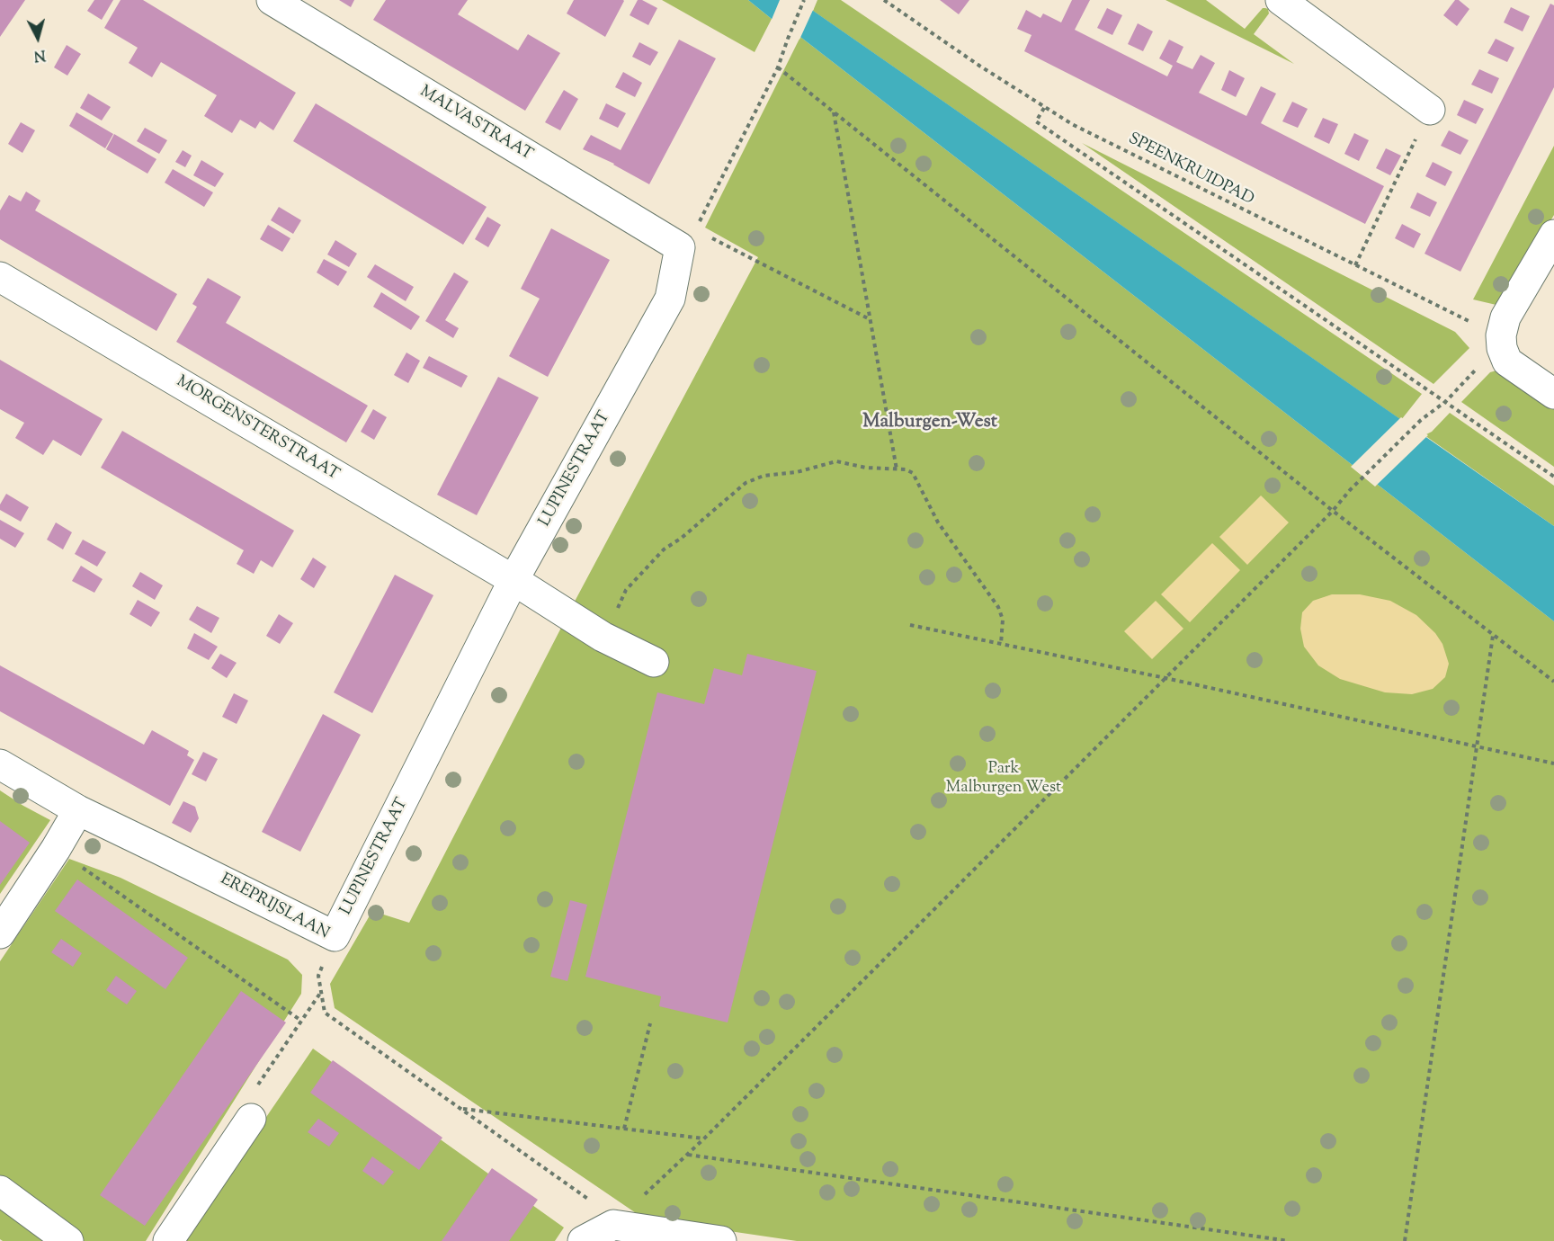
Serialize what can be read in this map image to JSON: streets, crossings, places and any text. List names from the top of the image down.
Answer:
{
  "streets": {
    "street": [
      "MALVASTRAAT",
      "MORGENSTERSTRAAT",
      "LUPINESTRAAT",
      "EREPRIJSLAAN"
    ],
    "path": ["SPEENKRUIDPAD"]
  },
  "crossings": [
    ["MALVASTRAAT", "LUPINESTRAAT"],
    ["MORGENSTERSTRAAT", "LUPINESTRAAT"],
    ["LUPINESTRAAT", "EREPRIJSLAAN"]
  ],
  "districts": ["Malburgen-West"],
  "parks": ["Park Malburgen West"],
  "north": "bottom"
}
